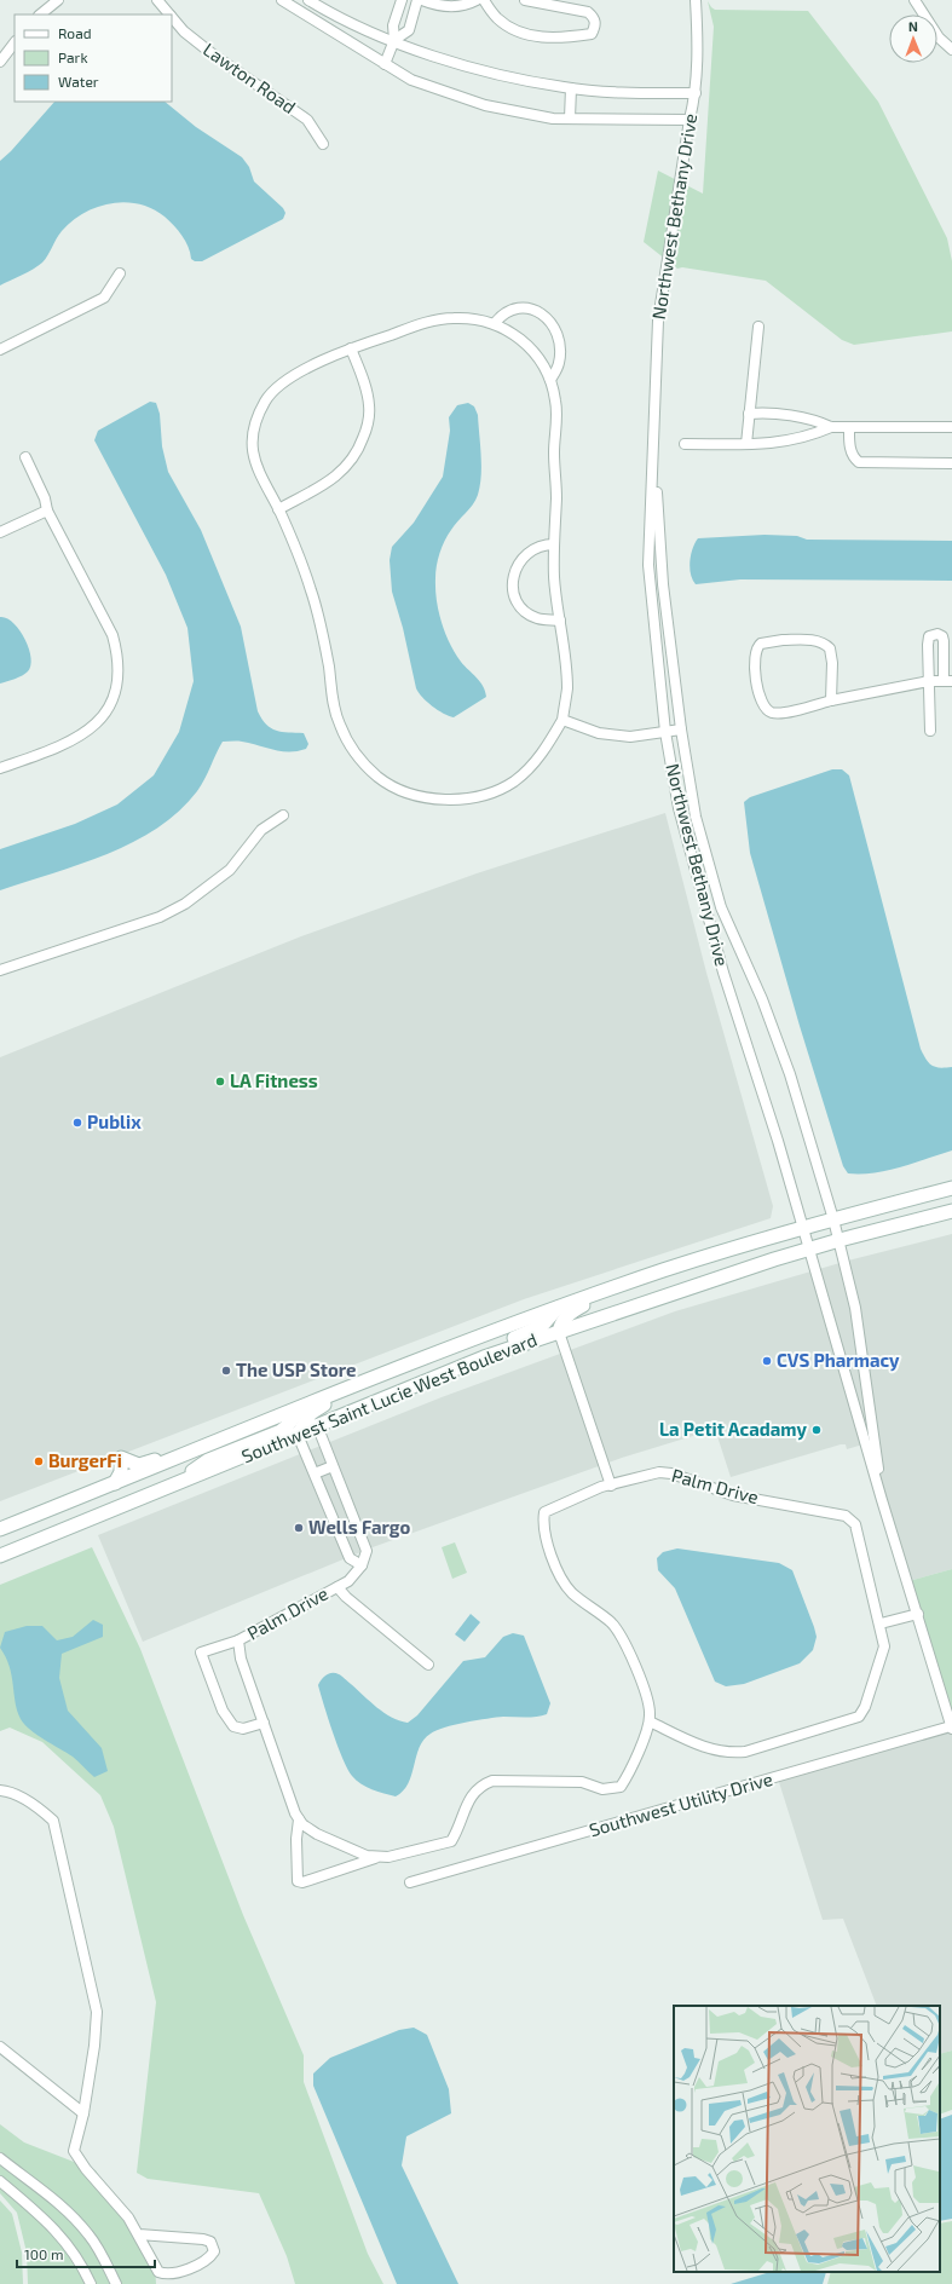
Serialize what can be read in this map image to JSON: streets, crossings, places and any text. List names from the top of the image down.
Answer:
{
  "streets": {
    "main road": ["Southwest Saint Lucie West Boulevard"],
    "street": [
      "Lawton Road",
      "Northwest Bethany Drive",
      "Palm Drive",
      "Southwest Utility Drive"
    ]
  },
  "crossings": [
    ["Northwest Bethany Drive", "Southwest Saint Lucie West Boulevard"]
  ],
  "places": [
    "LA Fitness",
    "Publix",
    "CVS Pharmacy",
    "The USP Store",
    "La Petit Acadamy",
    "BurgerFi",
    "Wells Fargo"
  ],
  "legend": ["Road", "Park", "Water"],
  "scale_bar": "100 m",
  "north": "top"
}
